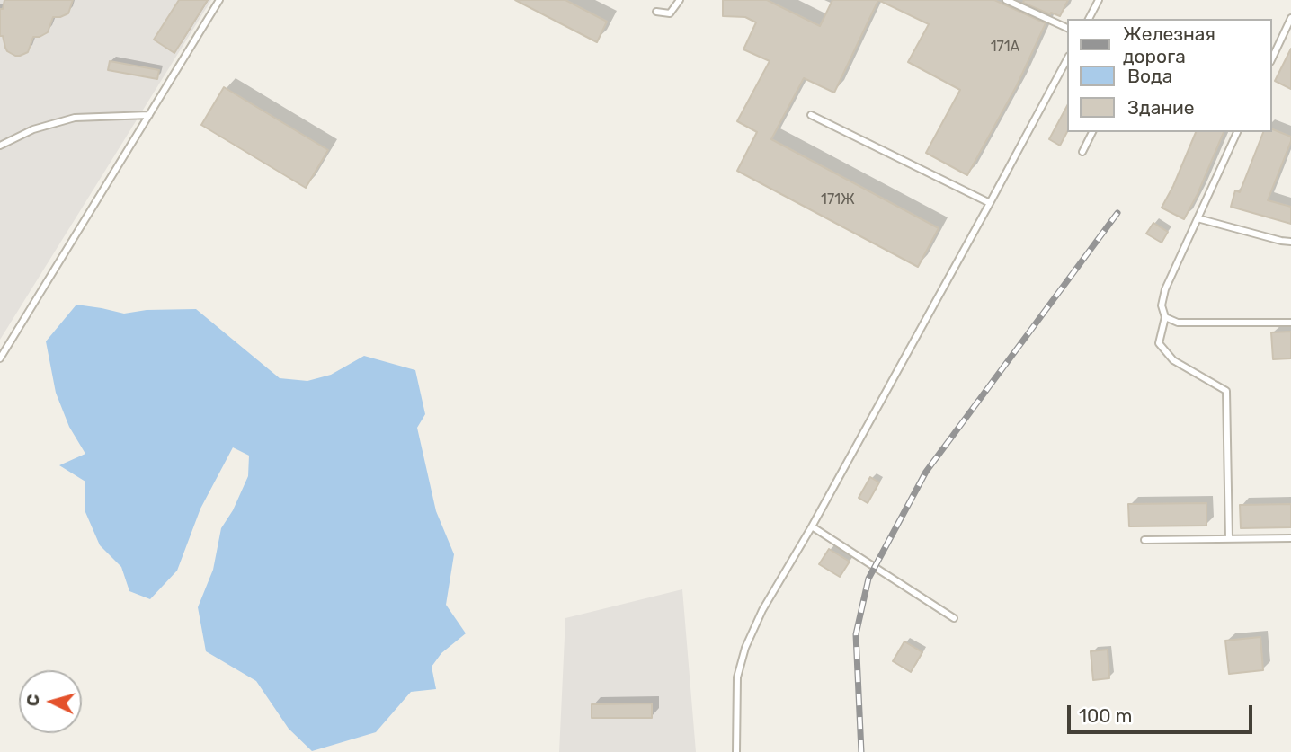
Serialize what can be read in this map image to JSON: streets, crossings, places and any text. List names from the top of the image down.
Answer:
{
  "house_numbers": ["171А", "171Ж"],
  "legend": ["Железная дорога", "Вода", "Здание"],
  "scale_bar": "100 m",
  "north": "left"
}
